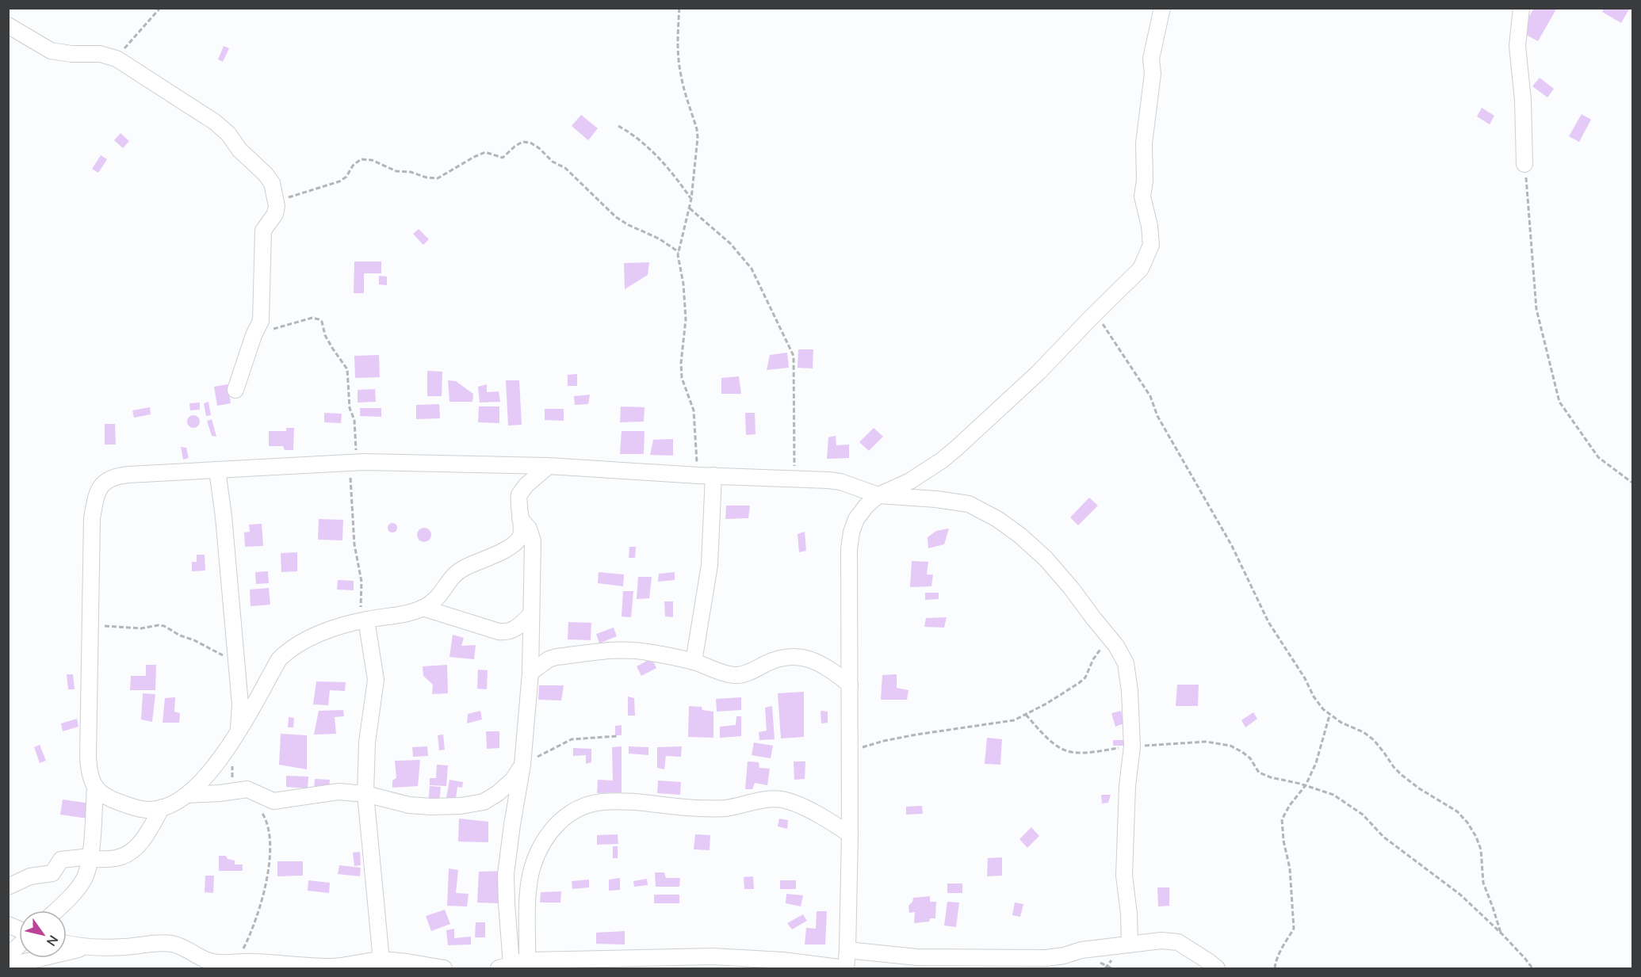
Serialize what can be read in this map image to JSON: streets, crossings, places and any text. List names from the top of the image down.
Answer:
{
  "north": "bottom right"
}
